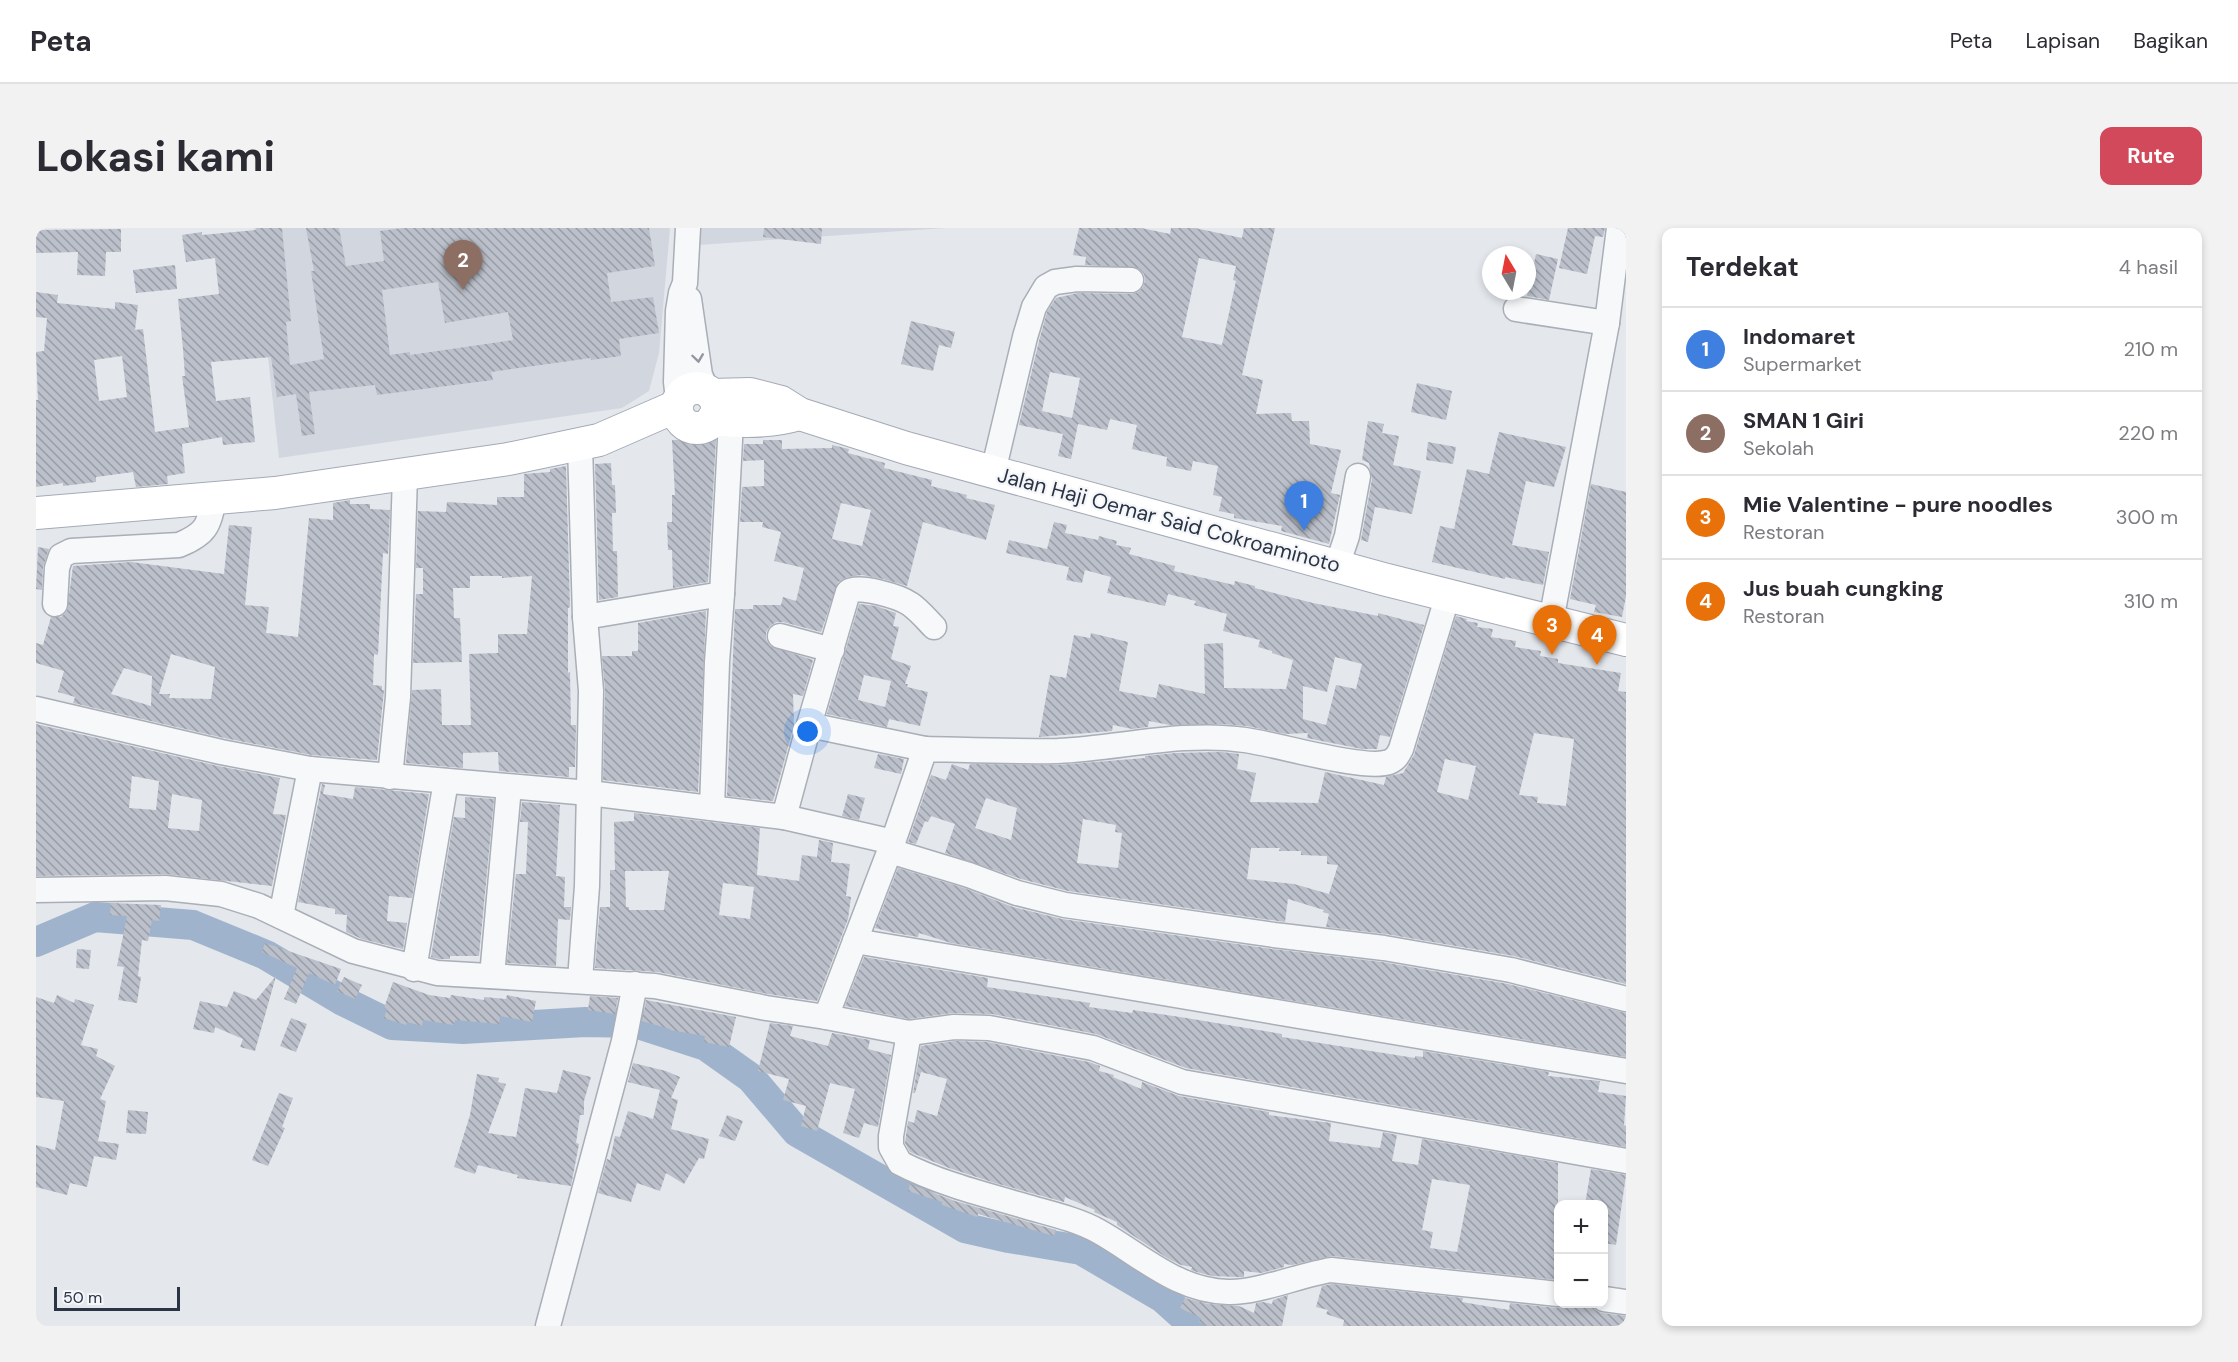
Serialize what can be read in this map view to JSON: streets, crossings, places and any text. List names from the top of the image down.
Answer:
{
  "streets": {
    "main road": ["Jalan Haji Oemar Said Cokroaminoto"]
  },
  "scale_bar": "50 m",
  "north": "top",
  "page": {
    "header": "Peta",
    "nav": ["Peta", "Lapisan", "Bagikan"],
    "buttons": "Rute",
    "title": "Lokasi kami",
    "heading": ["Terdekat", "4 hasil"],
    "pins": [
      "2",
      "1",
      "3",
      "4"
    ],
    "list": [
      {
        "mark": "1",
        "name": "Indomaret",
        "note": "Supermarket",
        "value": "210 m"
      },
      {
        "mark": "2",
        "name": "SMAN 1 Giri",
        "note": "Sekolah",
        "value": "220 m"
      },
      {
        "mark": "3",
        "name": "Mie Valentine - pure noodles",
        "note": "Restoran",
        "value": "300 m"
      },
      {
        "mark": "4",
        "name": "Jus buah cungking",
        "note": "Restoran",
        "value": "310 m"
      }
    ],
    "map_buttons": ["+", "−"],
    "scale": "50 m"
  }
}
